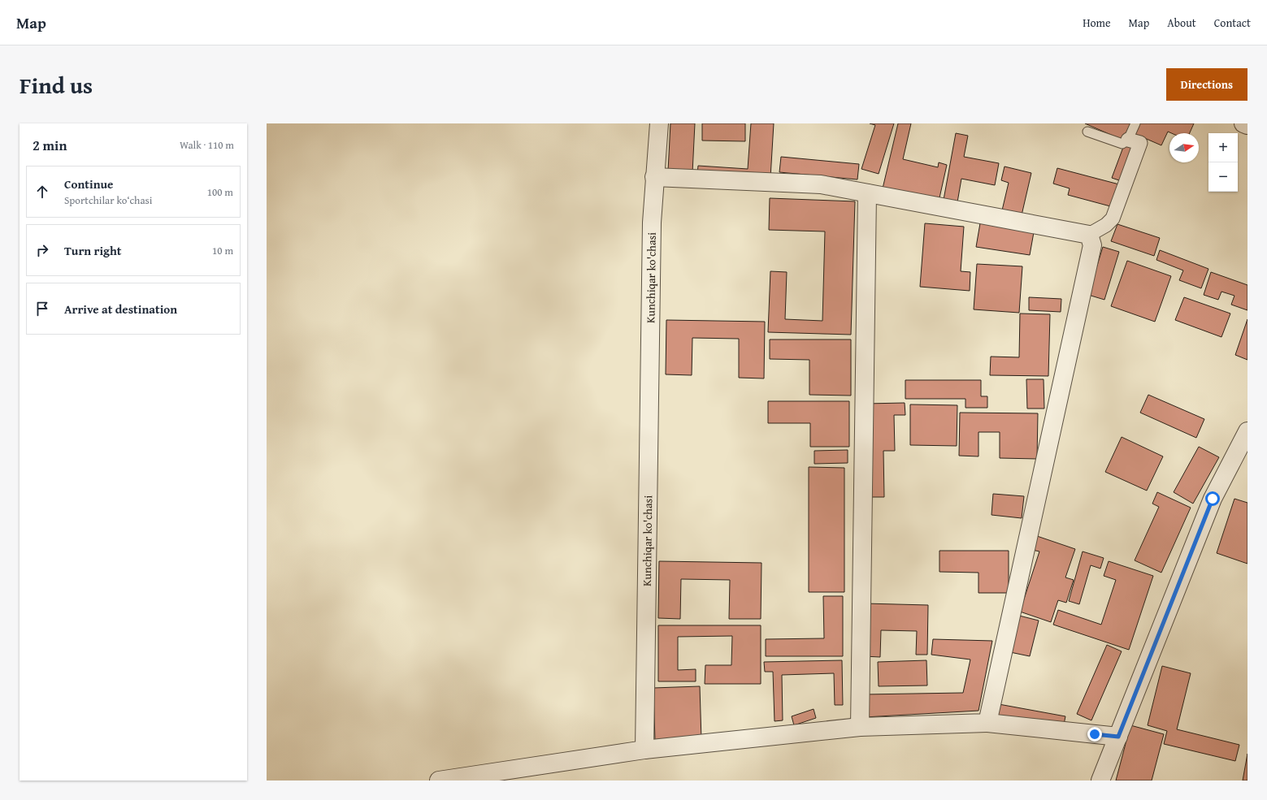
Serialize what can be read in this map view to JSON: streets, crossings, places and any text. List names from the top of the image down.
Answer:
{
  "streets": {
    "street": ["Kunchiqar ko'chasi"]
  },
  "north": "right",
  "page": {
    "header": "Map",
    "nav": [
      "Home",
      "Map",
      "About",
      "Contact"
    ],
    "title": "Find us",
    "buttons": "Directions",
    "heading": ["2 min", "Walk · 110 m"],
    "map_buttons": ["+", "−"],
    "list": [
      ["Continue", "Sportchilar ko‘chasi", "100 m"],
      ["Turn right", "10 m"],
      "Arrive at destination"
    ]
  }
}
